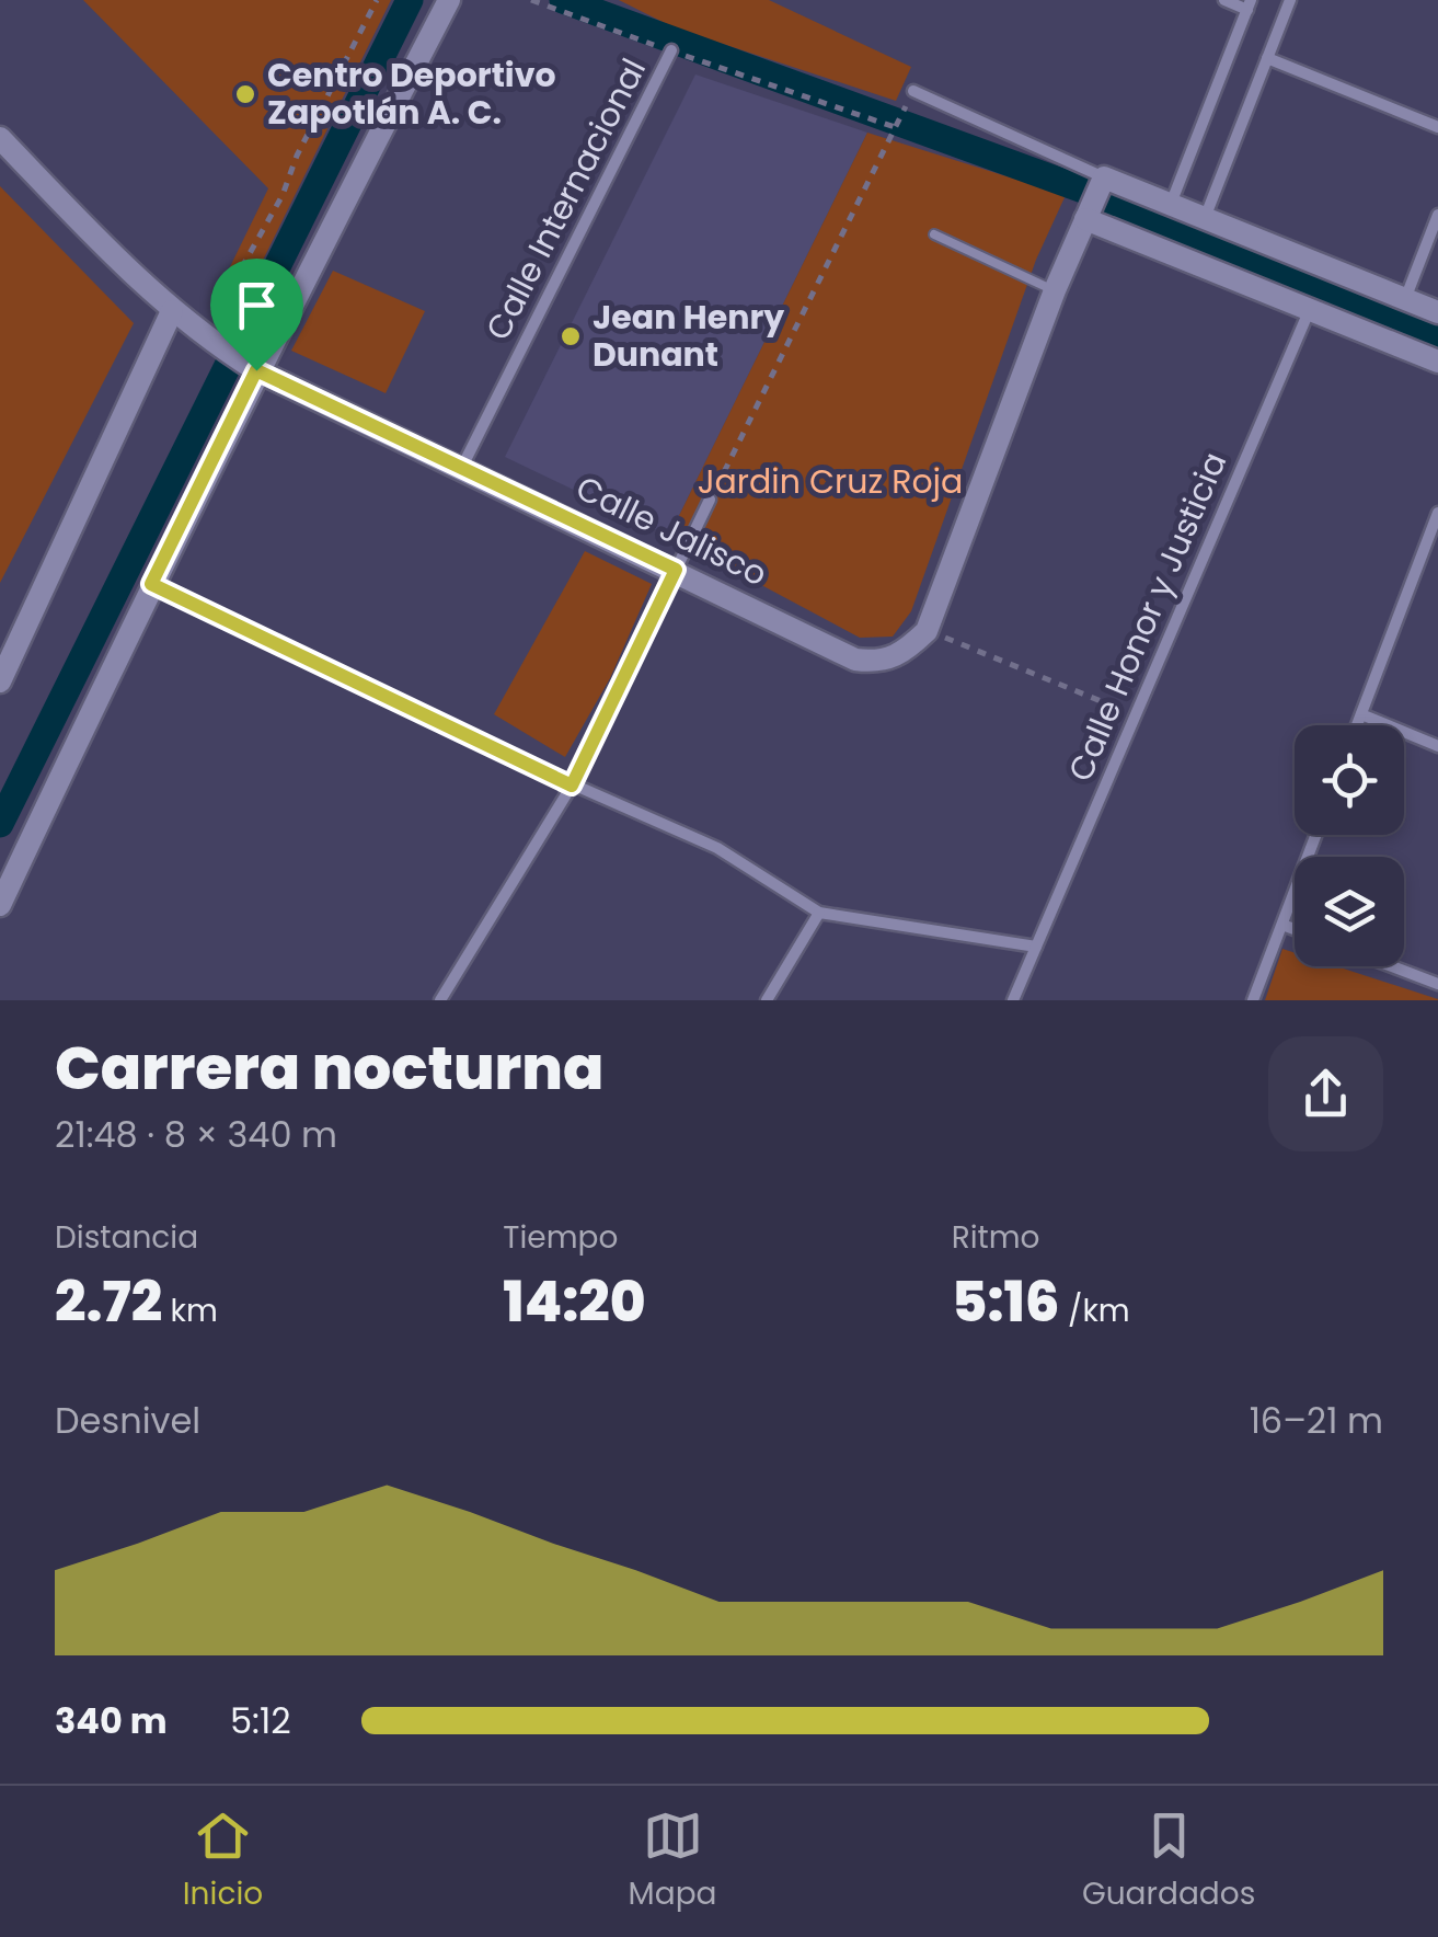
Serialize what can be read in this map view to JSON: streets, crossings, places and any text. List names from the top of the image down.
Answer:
{
  "streets": {
    "street": ["Calle Internacional", "Calle Jalisco", "Calle Honor y Justicia"]
  },
  "crossings": [
    ["Calle Internacional", "Calle Jalisco"]
  ],
  "parks": ["Jardin Cruz Roja"],
  "places": ["Centro Deportivo Zapotlán A. C.", "Jean Henry Dunant"],
  "page": {
    "heading": ["Carrera nocturna", "21:48 · 8 × 340 m"],
    "stats": [
      ["Distancia", "2.72 km"],
      ["Tiempo", "14:20"],
      ["Ritmo", "5:16 /km"]
    ],
    "chart": ["Desnivel", "16–21 m"],
    "list": [
      {
        "name": "340 m",
        "note": "5:12"
      }
    ],
    "tabs": ["Inicio", "Mapa", "Guardados"]
  }
}
